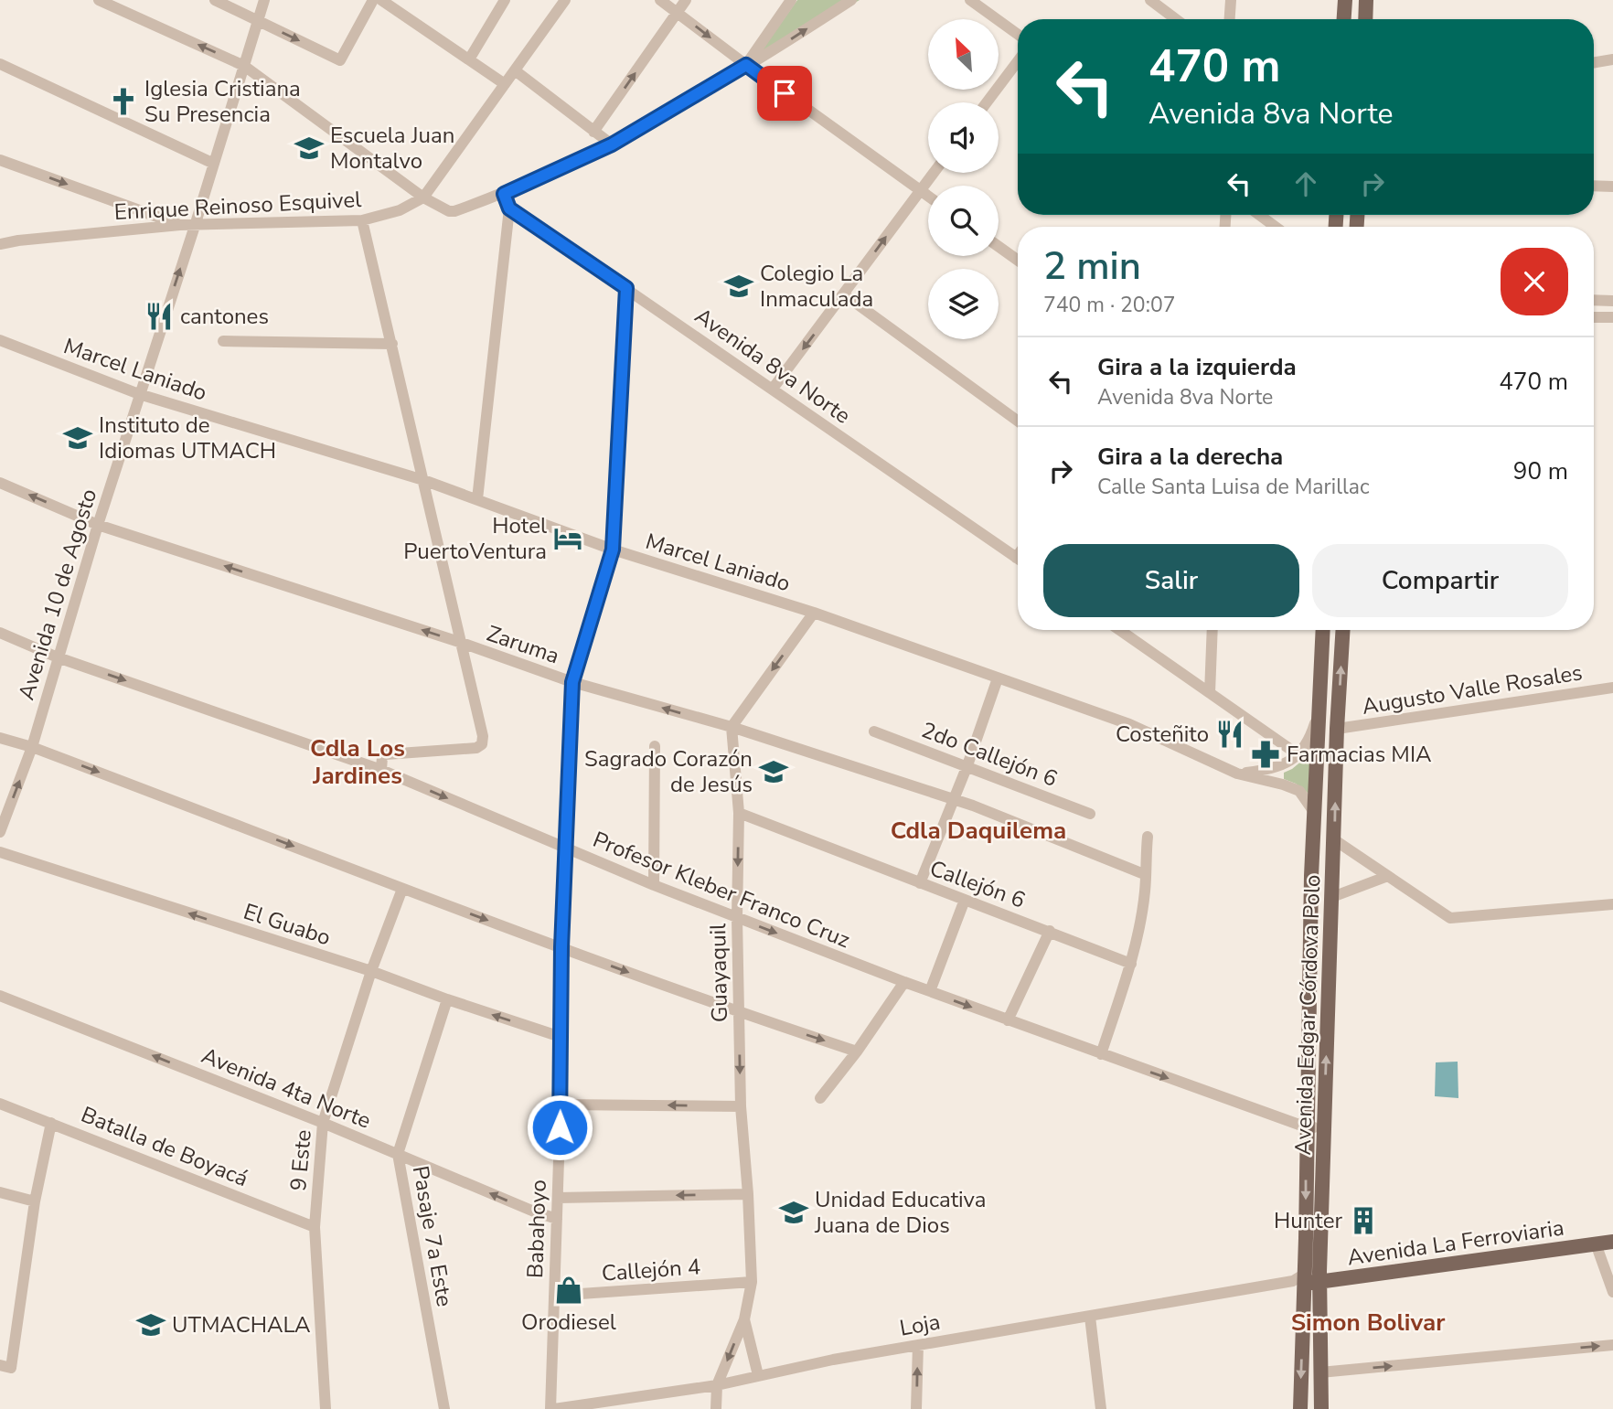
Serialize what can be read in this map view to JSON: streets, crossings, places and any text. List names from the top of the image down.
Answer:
{
  "streets": {
    "main road": ["Avenida Edgar Córdova Polo", "Avenida La Ferroviaria"],
    "street": [
      "Enrique Reinoso Esquivel",
      "Avenida 8va Norte",
      "Marcel Laniado",
      "Avenida 10 de Agosto",
      "Zaruma",
      "Augusto Valle Rosales",
      "2do Callejón 6",
      "Callejón 6",
      "Profesor Kleber Franco Cruz",
      "El Guabo",
      "Guayaquil",
      "Avenida 4ta Norte",
      "Batalla de Boyacá",
      "9 Este",
      "Babahoyo",
      "Pasaje 7a Este",
      "Callejón 4",
      "Loja"
    ]
  },
  "crossings": [
    ["Enrique Reinoso Esquivel", "Avenida 10 de Agosto"],
    ["Avenida 8va Norte", "Babahoyo"],
    ["Marcel Laniado", "Avenida 10 de Agosto"],
    ["Marcel Laniado", "Avenida Edgar Córdova Polo"],
    ["Marcel Laniado", "Babahoyo"],
    ["Avenida 10 de Agosto", "Zaruma"],
    ["Avenida 10 de Agosto", "Profesor Kleber Franco Cruz"],
    ["Zaruma", "Guayaquil"],
    ["Zaruma", "Babahoyo"],
    ["Augusto Valle Rosales", "Avenida Edgar Córdova Polo"],
    ["Callejón 6", "Guayaquil"],
    ["Profesor Kleber Franco Cruz", "Guayaquil"],
    ["Profesor Kleber Franco Cruz", "Avenida Edgar Córdova Polo"],
    ["Profesor Kleber Franco Cruz", "Babahoyo"],
    ["El Guabo", "9 Este"],
    ["El Guabo", "Babahoyo"],
    ["El Guabo", "Pasaje 7a Este"],
    ["Guayaquil", "Callejón 4"],
    ["Guayaquil", "Loja"],
    ["Avenida Edgar Córdova Polo", "Avenida La Ferroviaria"],
    ["Avenida Edgar Córdova Polo", "Loja"],
    ["Avenida 4ta Norte", "9 Este"],
    ["Avenida 4ta Norte", "Babahoyo"],
    ["Avenida 4ta Norte", "Pasaje 7a Este"],
    ["Batalla de Boyacá", "9 Este"],
    ["Babahoyo", "Callejón 4"],
    ["Babahoyo", "Loja"],
    ["Avenida La Ferroviaria", "Loja"]
  ],
  "one_way": ["Zaruma", "Avenida 4ta Norte"],
  "districts": ["Cdla Los Jardines", "Cdla Daquilema", "Simon Bolivar"],
  "places": {
    "church": ["Iglesia Cristiana Su Presencia"],
    "school or university": [
      "Escuela Juan Montalvo",
      "Colegio La Inmaculada",
      "Instituto de Idiomas UTMACH",
      "Sagrado Corazón de Jesús",
      "Unidad Educativa Juana de Dios",
      "UTMACHALA"
    ],
    "restaurant": ["cantones", "Costeñito"],
    "hotel": ["Hotel PuertoVentura"],
    "pharmacy": ["Farmacias MIA"],
    "building": ["Hunter"],
    "shop": ["Orodiesel"]
  },
  "north": "top left",
  "page": {
    "turn": ["470 m", "Avenida 8va Norte"],
    "heading": ["2 min", "740 m · 20:07"],
    "list": [
      {
        "name": "Gira a la izquierda",
        "note": "Avenida 8va Norte",
        "value": "470 m"
      },
      {
        "name": "Gira a la derecha",
        "note": "Calle Santa Luisa de Marillac",
        "value": "90 m"
      }
    ],
    "buttons": ["Salir", "Compartir"]
  }
}
